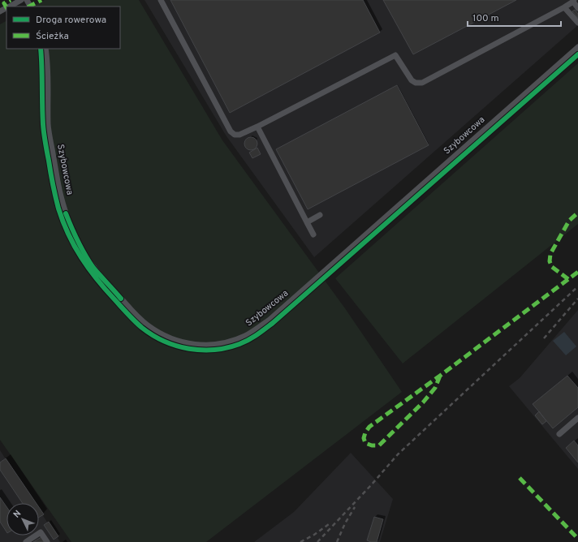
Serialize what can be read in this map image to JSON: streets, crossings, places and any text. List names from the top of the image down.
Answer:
{
  "streets": {
    "street": ["Szybowcowa"]
  },
  "legend": ["Droga rowerowa", "Ścieżka"],
  "scale_bar": "100 m",
  "north": "top left"
}
